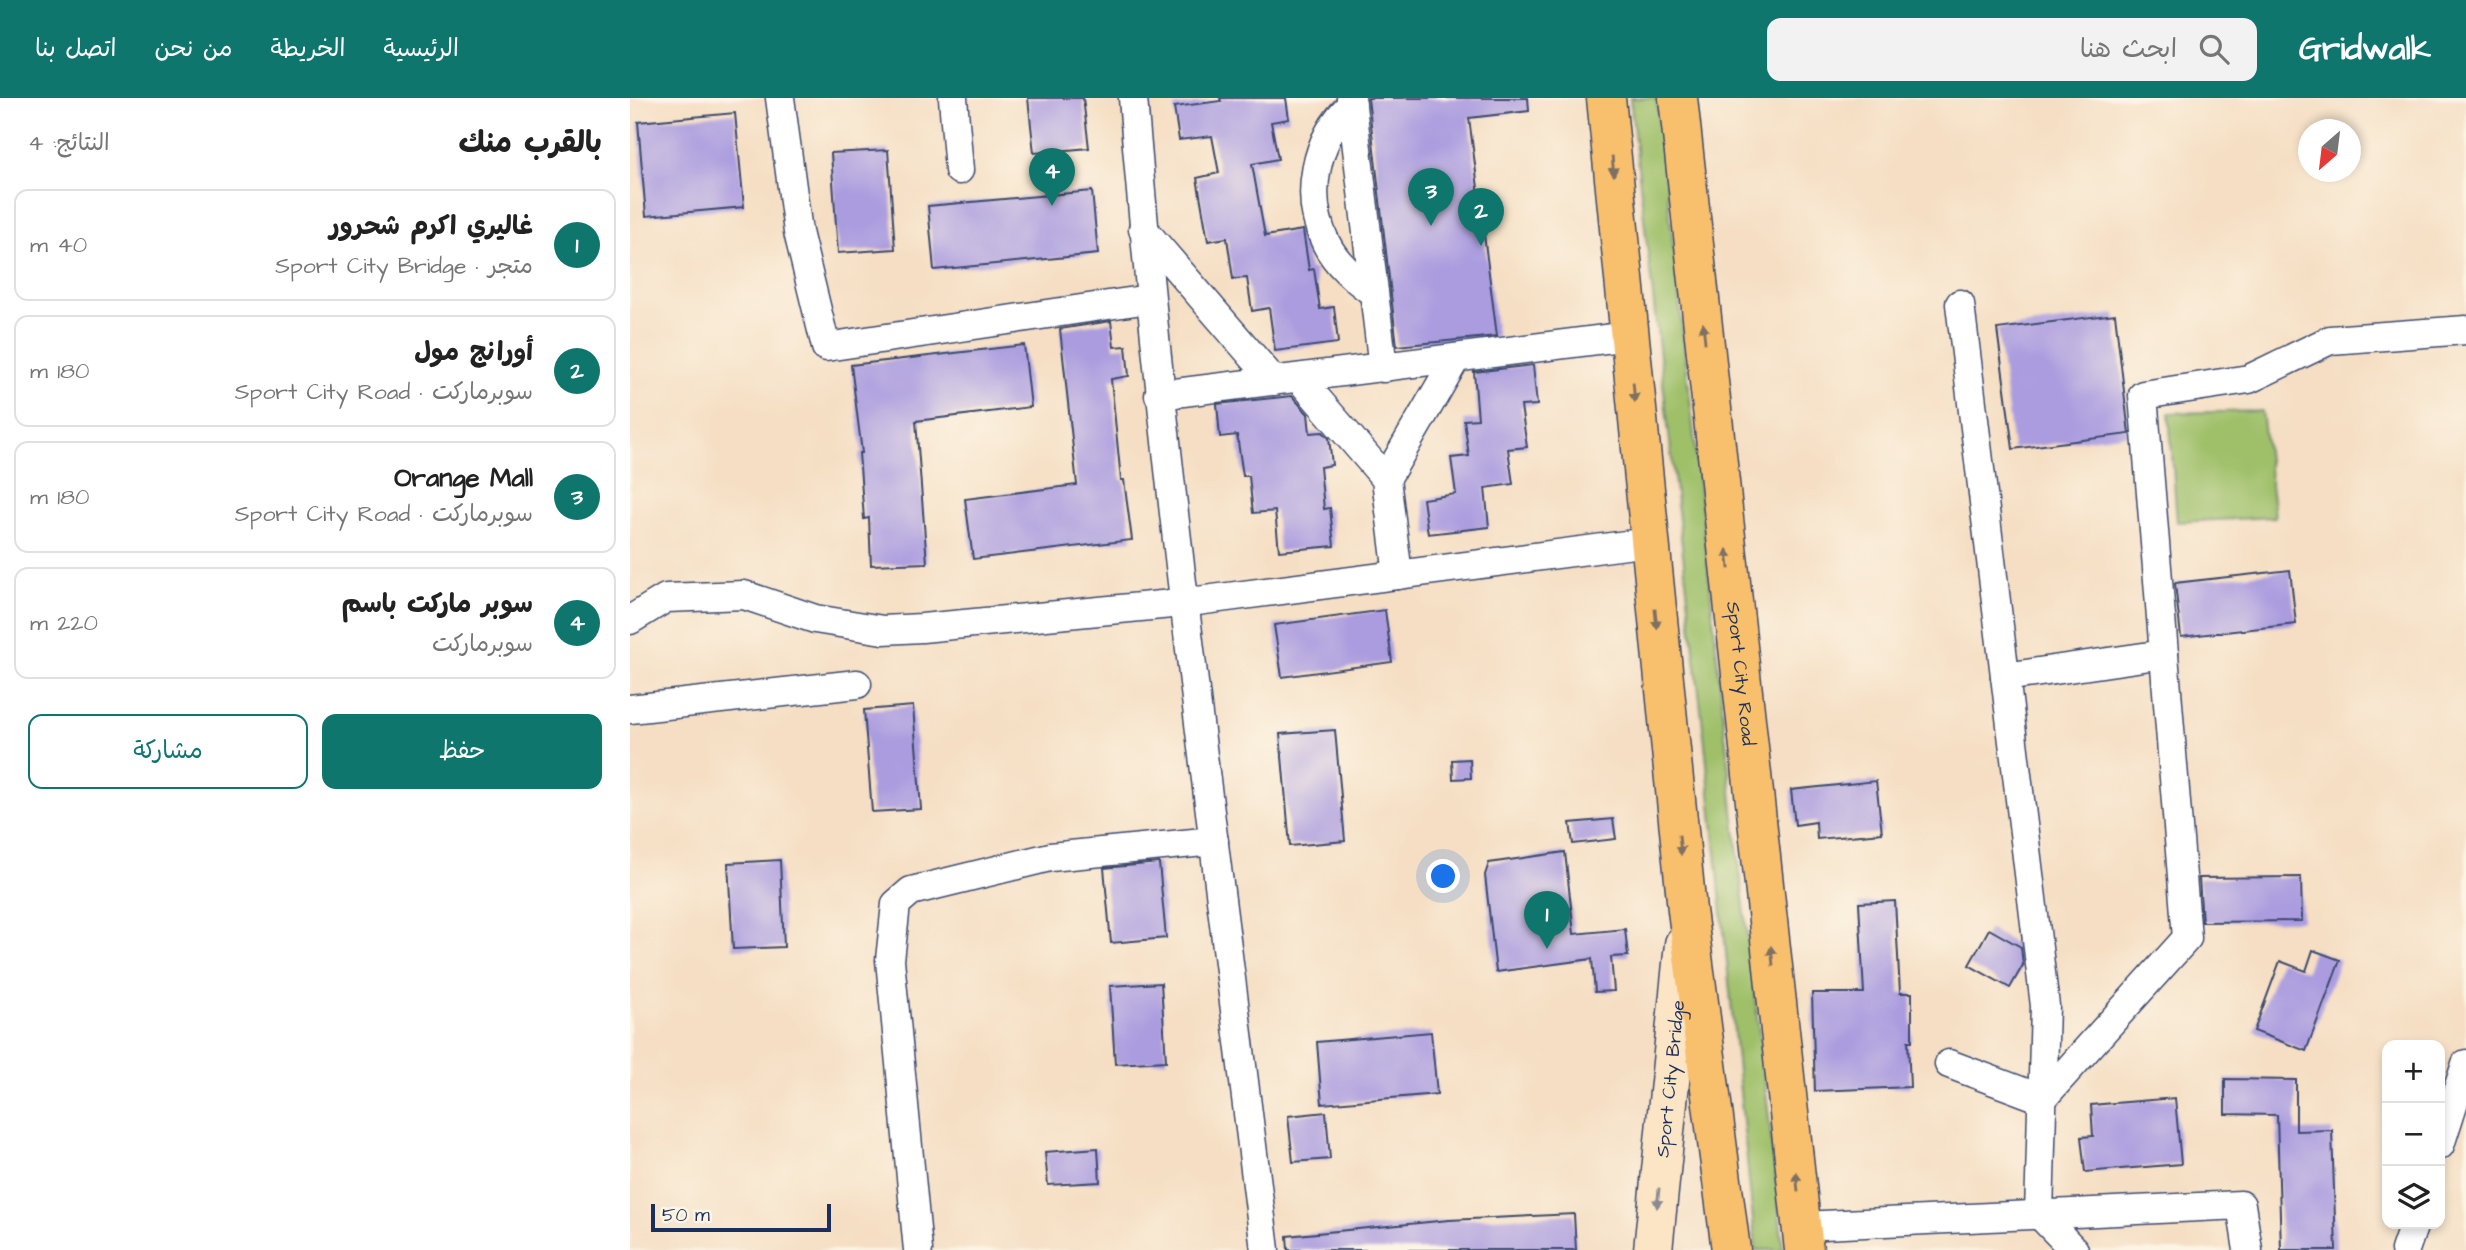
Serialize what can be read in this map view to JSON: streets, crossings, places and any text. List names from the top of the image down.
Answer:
{
  "streets": {
    "main road": ["Sport City Road", "Sport City Bridge"]
  },
  "scale_bar": "50 m",
  "north": "bottom left",
  "page": {
    "header": "Gridwalk",
    "search": "ابحث هنا",
    "nav": [
      "الرئيسية",
      "الخريطة",
      "من نحن",
      "اتصل بنا"
    ],
    "heading": ["بالقرب منك", "النتائج: 4"],
    "pins": [
      "4",
      "3",
      "2",
      "1"
    ],
    "list": [
      {
        "mark": "1",
        "name": "غاليري اكرم شحرور",
        "note": "متجر · Sport City Bridge",
        "value": "40 m"
      },
      {
        "mark": "2",
        "name": "أورانج مول",
        "note": "سوبرماركت · Sport City Road",
        "value": "180 m"
      },
      {
        "mark": "3",
        "name": "Orange Mall",
        "note": "سوبرماركت · Sport City Road",
        "value": "180 m"
      },
      {
        "mark": "4",
        "name": "سوبر ماركت باسم",
        "note": "سوبرماركت",
        "value": "220 m"
      }
    ],
    "buttons": ["حفظ", "مشاركة"],
    "map_buttons": ["+", "−"],
    "scale": "50 m"
  }
}
